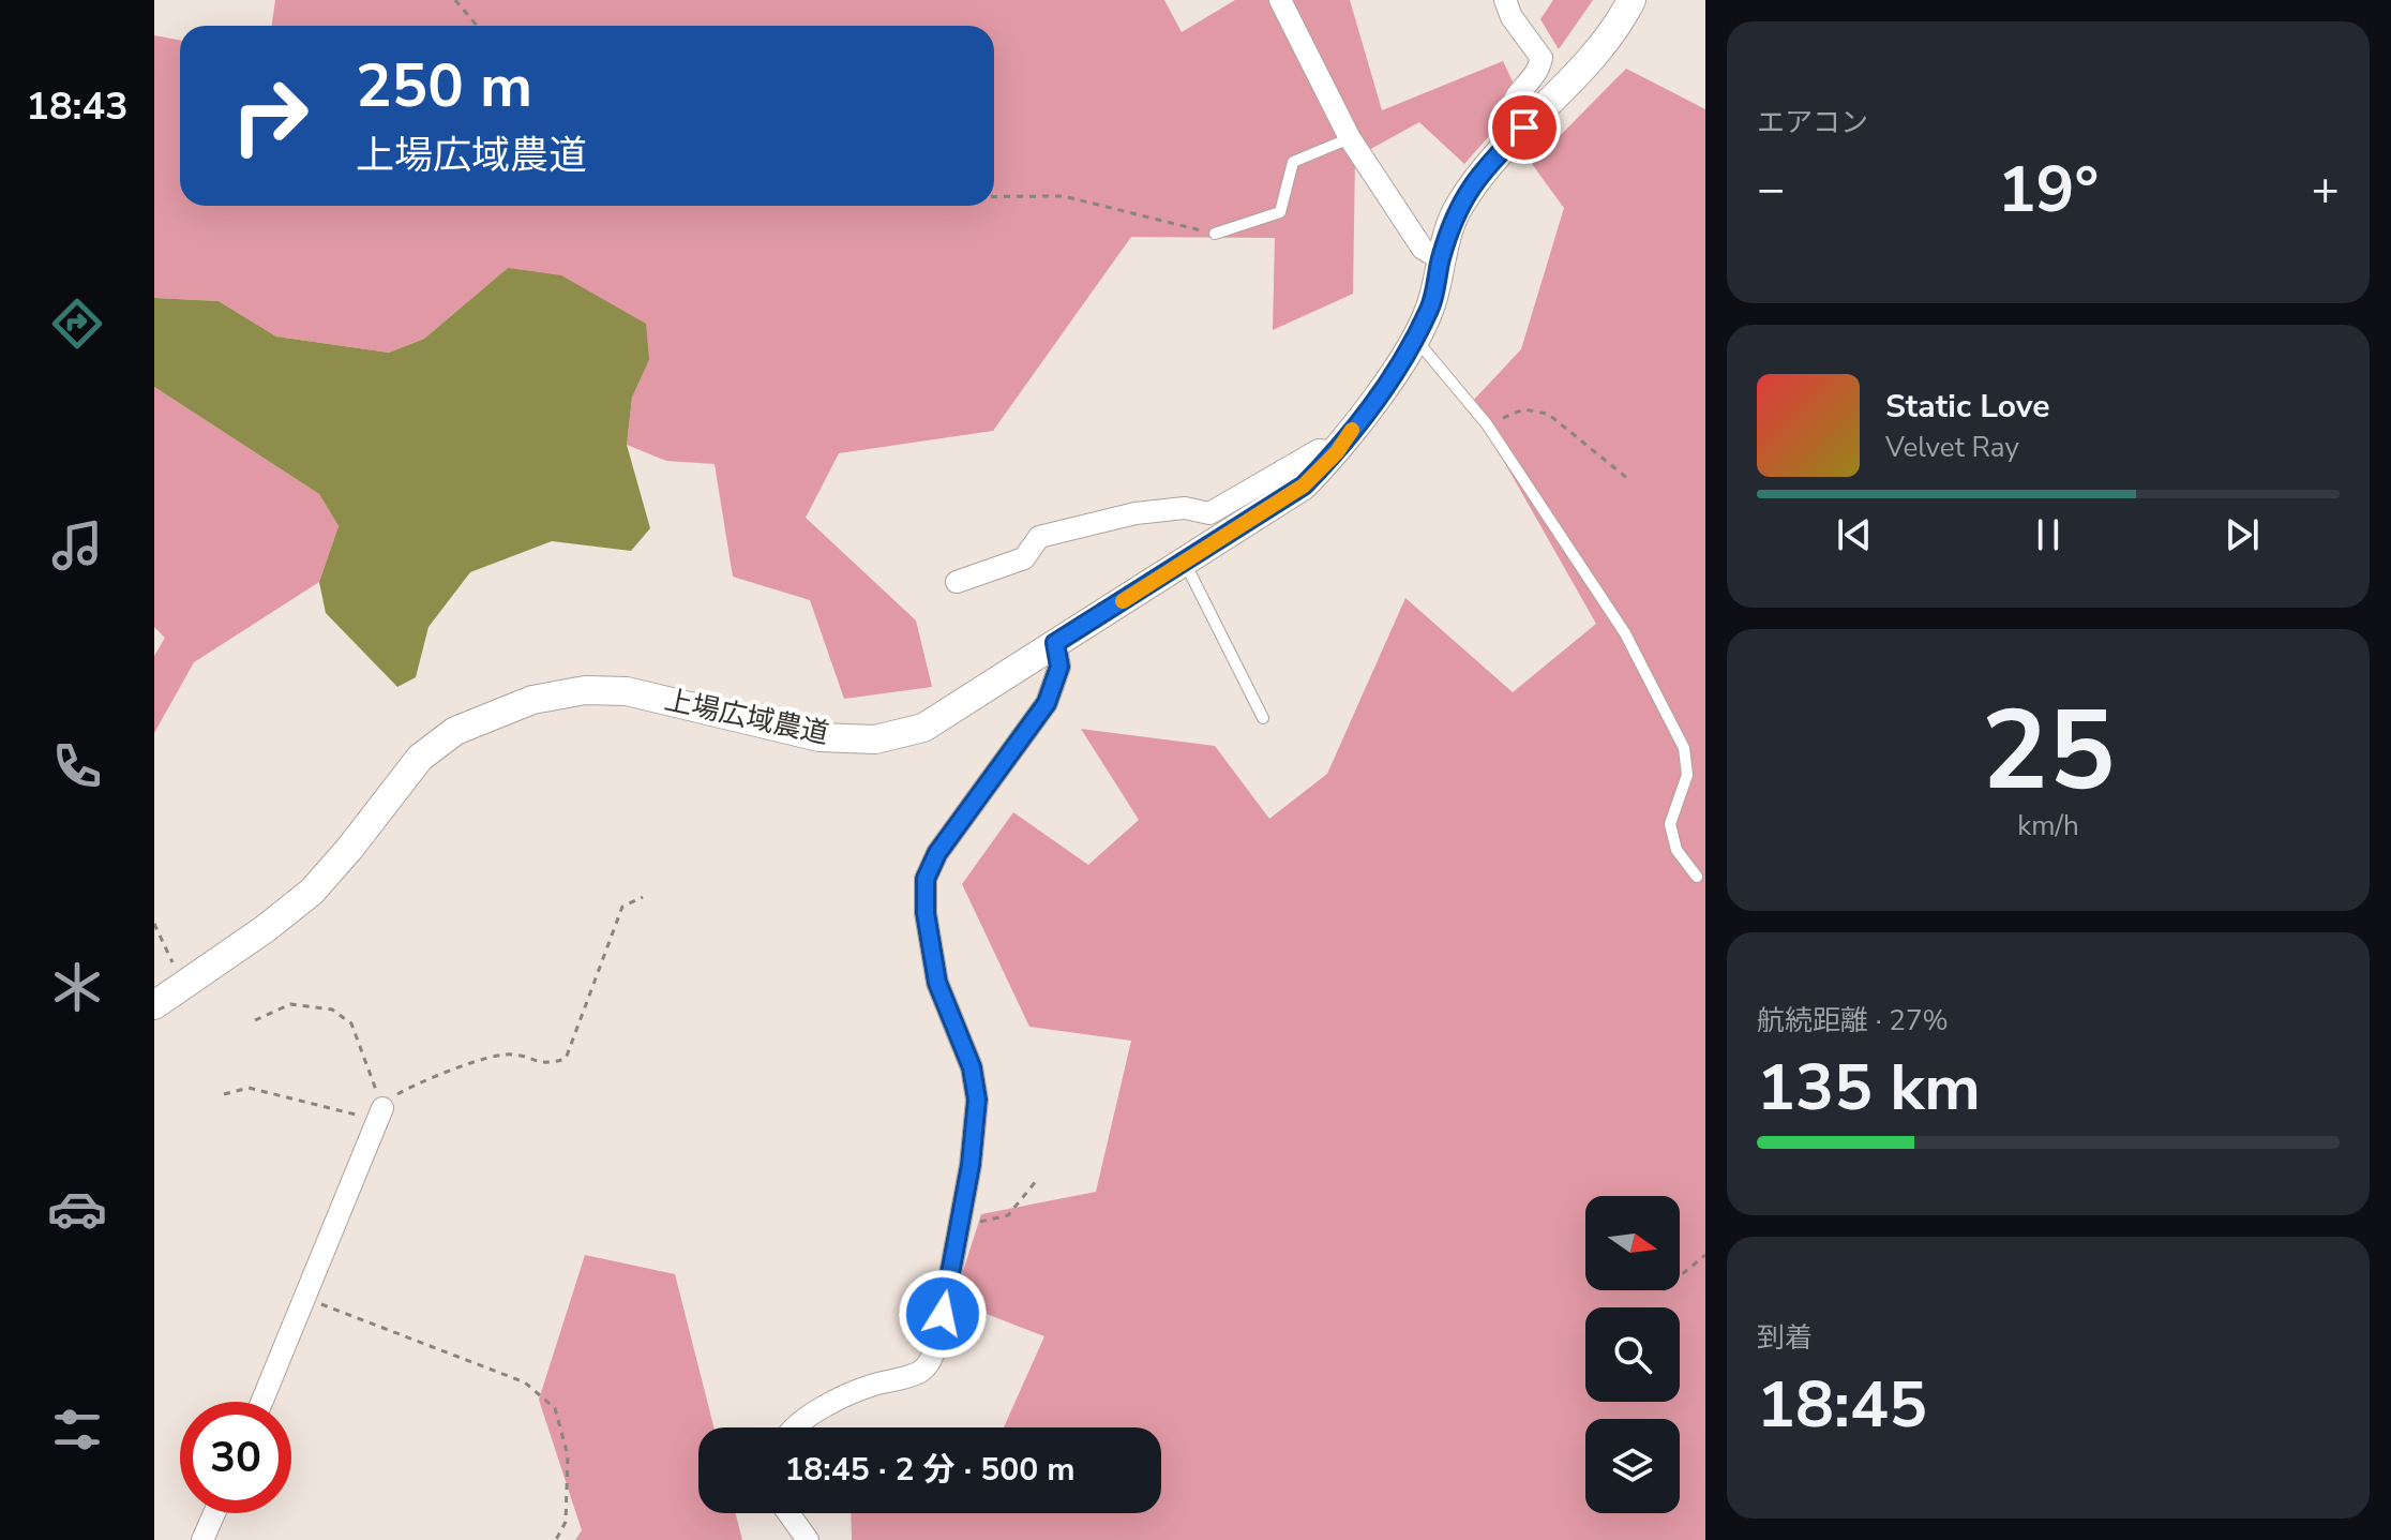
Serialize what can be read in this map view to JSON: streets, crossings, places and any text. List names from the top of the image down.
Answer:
{
  "streets": {
    "street": ["上場広域農道"]
  },
  "north": "right",
  "page": {
    "tabs": "18:43",
    "tile": [
      "エアコン",
      ["25", "km/h"],
      ["航続距離 · 27%", "135 km"],
      ["到着", "18:45"]
    ],
    "turn": ["250 m", "上場広域農道"],
    "heat": ["−", "19°", "+"],
    "song": ["Static Love", "Velvet Ray"],
    "limit": "30",
    "trip": "18:45 · 2 分 · 500 m"
  }
}
